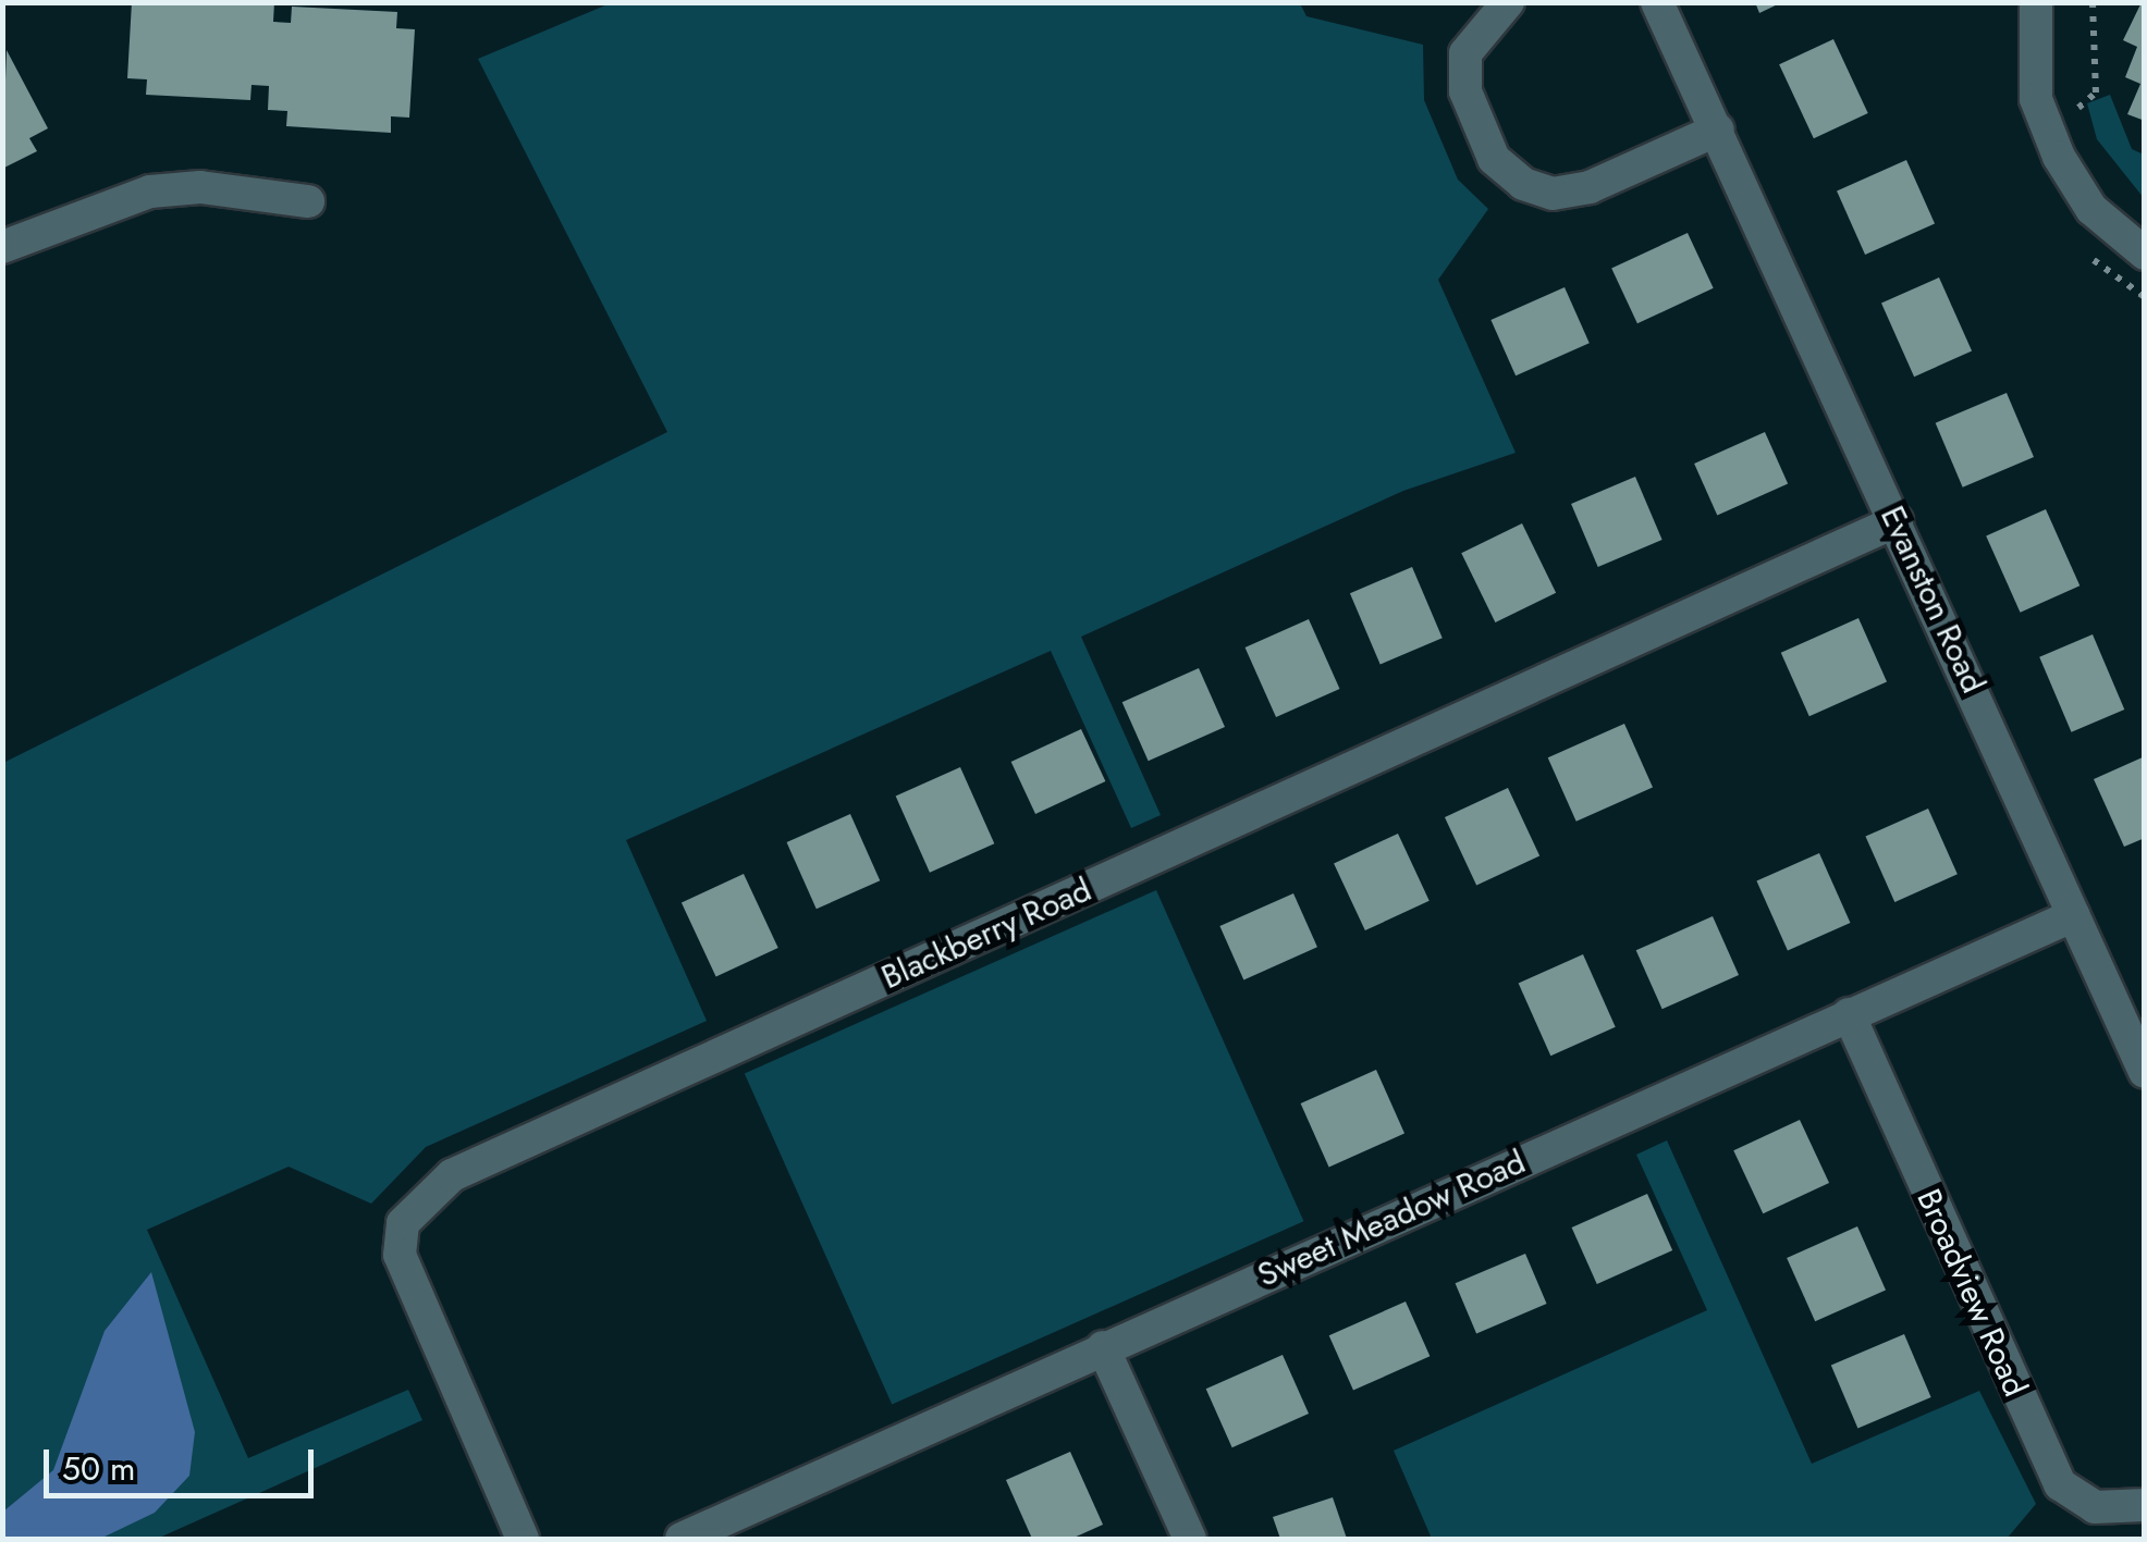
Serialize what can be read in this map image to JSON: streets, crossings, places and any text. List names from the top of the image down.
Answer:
{
  "streets": {
    "street": [
      "Evanston Road",
      "Blackberry Road",
      "Sweet Meadow Road",
      "Broadview Road"
    ]
  },
  "crossings": [
    ["Evanston Road", "Blackberry Road"],
    ["Evanston Road", "Sweet Meadow Road"],
    ["Sweet Meadow Road", "Broadview Road"]
  ],
  "scale_bar": "50 m"
}
